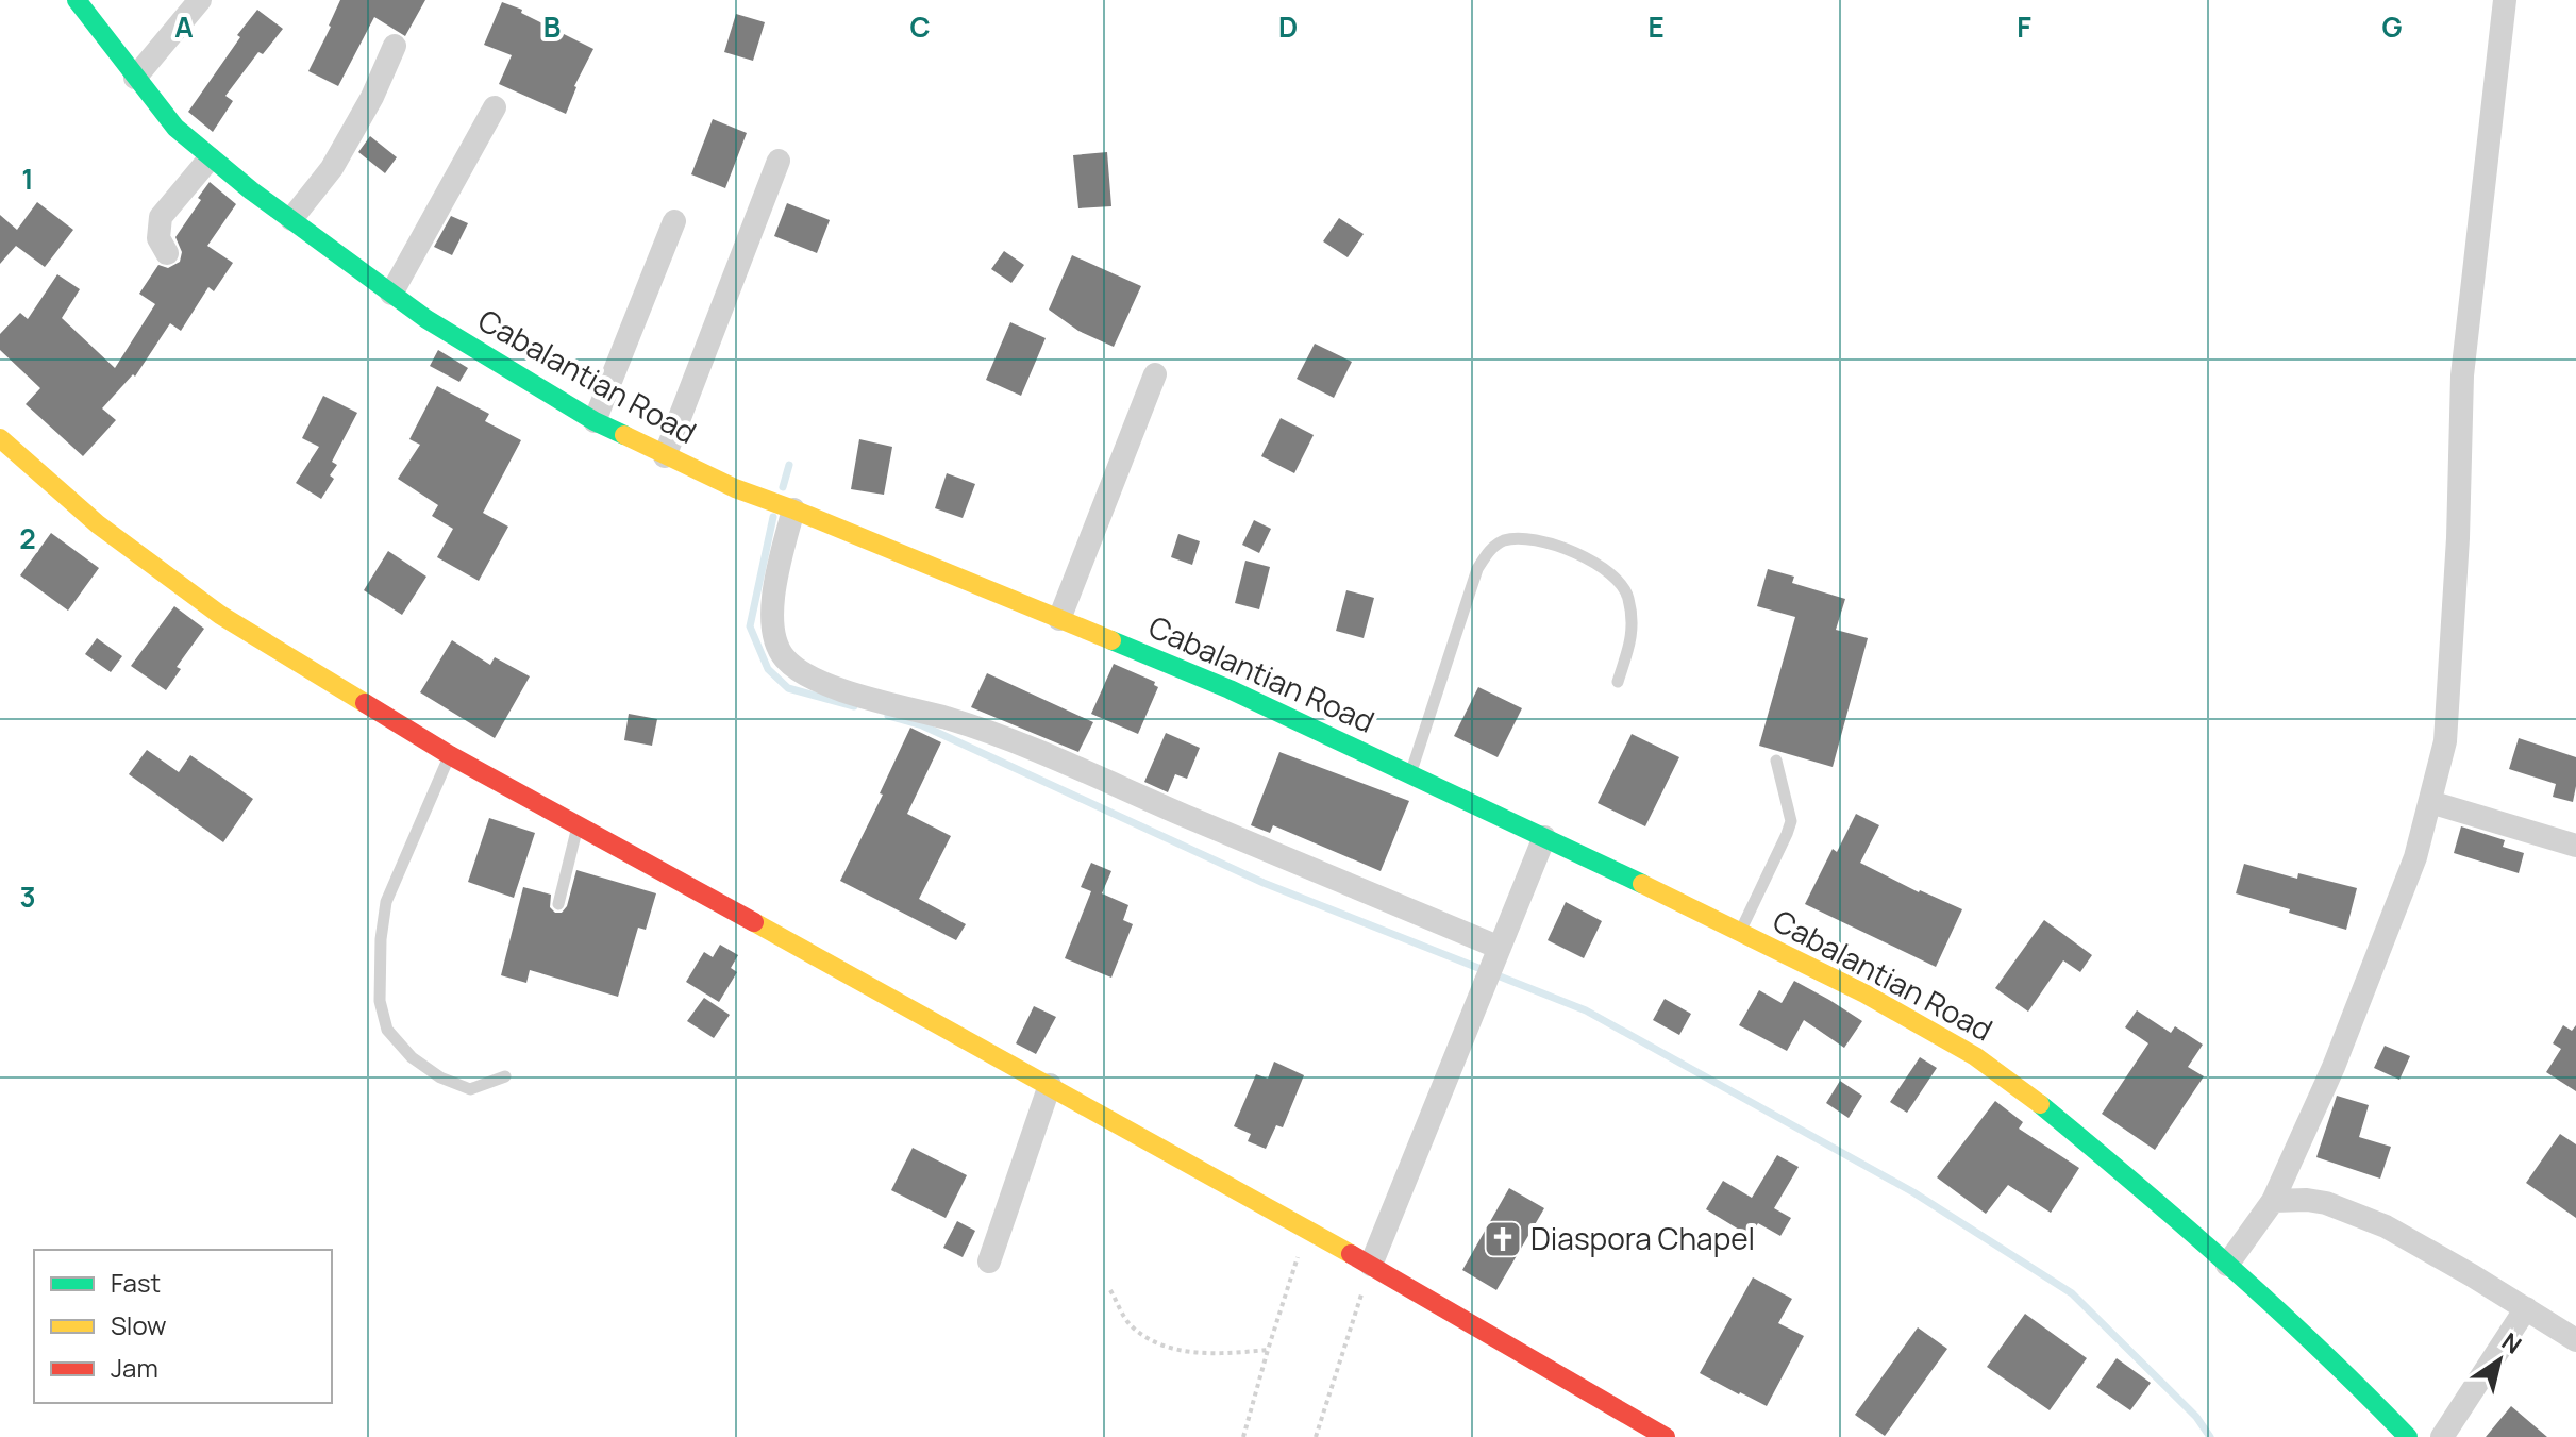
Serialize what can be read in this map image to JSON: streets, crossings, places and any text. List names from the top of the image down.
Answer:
{
  "streets": {
    "street": ["Cabalantian Road"]
  },
  "places": {
    "church": ["Diaspora Chapel"]
  },
  "legend": ["Fast", "Slow", "Jam"],
  "north": "top right",
  "grid": {
    "columns": [
      "A",
      "B",
      "C",
      "D",
      "E",
      "F",
      "G"
    ],
    "rows": ["1", "2", "3"]
  }
}
